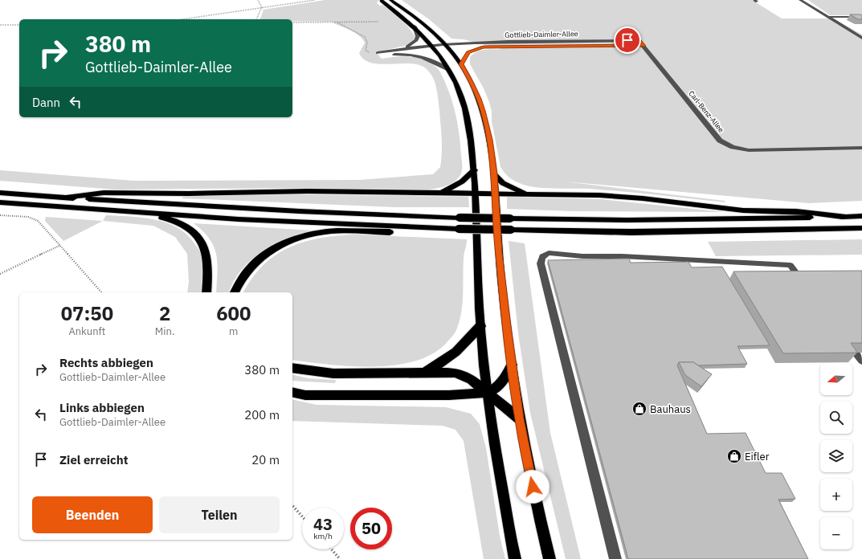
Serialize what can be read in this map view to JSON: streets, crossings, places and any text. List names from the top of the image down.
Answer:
{
  "streets": {
    "street": ["Gottlieb-Daimler-Allee", "Carl-Benz-Allee"]
  },
  "crossings": [
    ["Gottlieb-Daimler-Allee", "Carl-Benz-Allee"]
  ],
  "places": {
    "shop": ["Bauhaus", "Eifler"]
  },
  "north": "left",
  "page": {
    "turn": ["380 m", "Gottlieb-Daimler-Allee"],
    "then": "Dann",
    "eta": [
      "07:50",
      "Ankunft",
      "2",
      "Min.",
      "600",
      "m"
    ],
    "list": [
      {
        "name": "Rechts abbiegen",
        "note": "Gottlieb-Daimler-Allee",
        "value": "380 m"
      },
      {
        "name": "Links abbiegen",
        "note": "Gottlieb-Daimler-Allee",
        "value": "200 m"
      },
      {
        "name": "Ziel erreicht",
        "value": "20 m"
      }
    ],
    "map_buttons": ["+", "−"],
    "buttons": ["Beenden", "Teilen"],
    "speed": "43 km/h",
    "limit": "50"
  }
}
